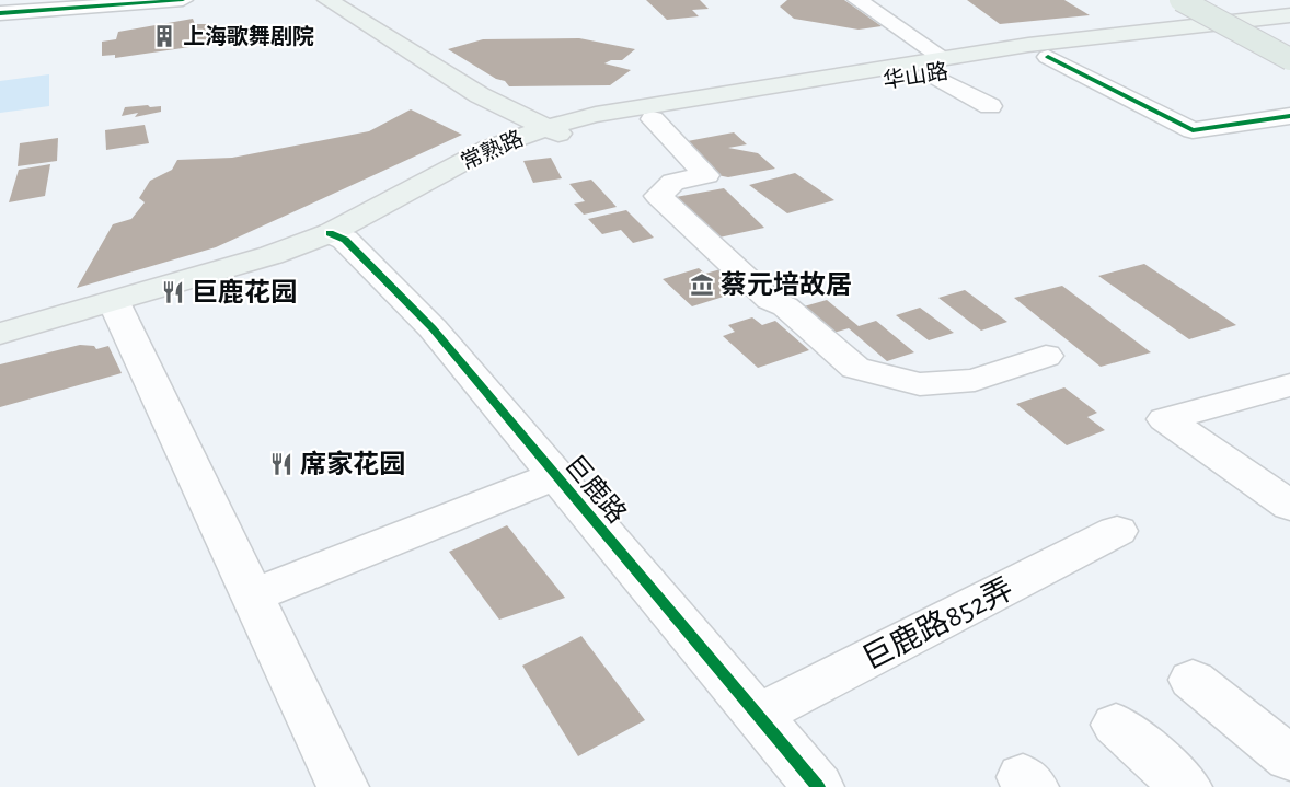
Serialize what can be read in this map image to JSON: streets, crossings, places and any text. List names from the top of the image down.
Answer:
{
  "streets": {
    "main road": ["华山路", "常熟路"],
    "street": ["巨鹿路", "巨鹿路852弄"]
  },
  "crossings": [
    ["华山路", "常熟路"],
    ["常熟路", "巨鹿路"],
    ["巨鹿路", "巨鹿路852弄"]
  ],
  "places": {
    "building": ["上海歌舞剧院"],
    "museum": ["蔡元培故居"],
    "restaurant": ["巨鹿花园", "席家花园"]
  }
}
